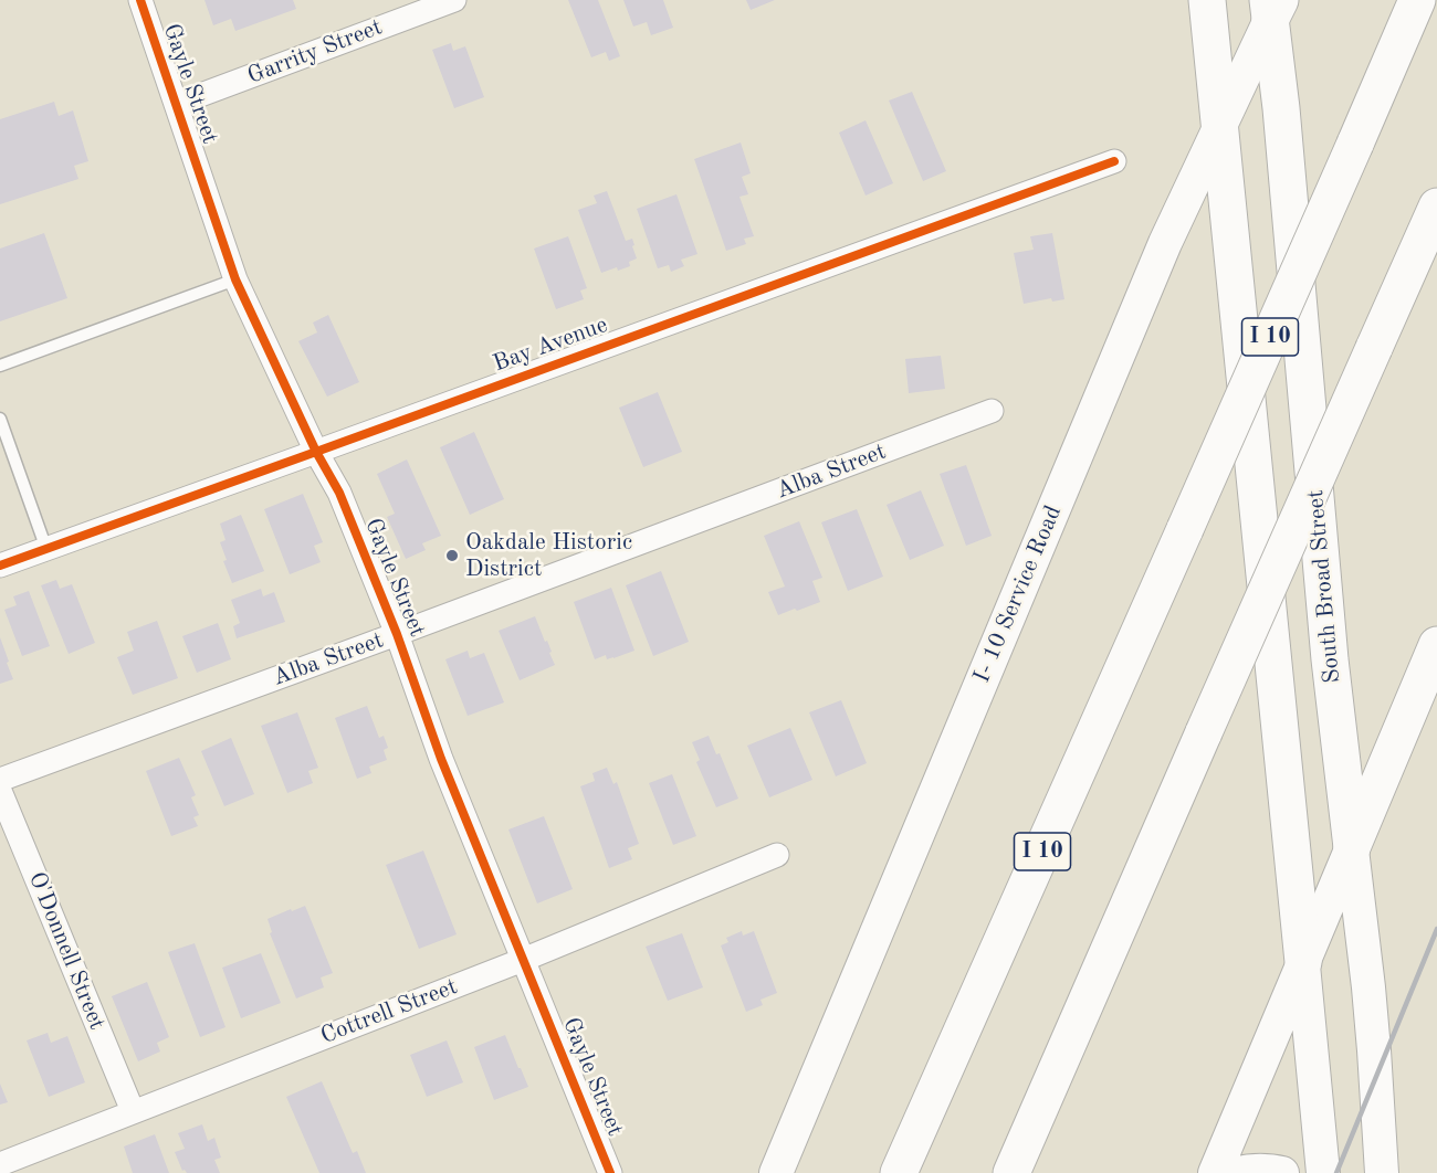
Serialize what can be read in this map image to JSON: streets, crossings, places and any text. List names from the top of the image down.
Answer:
{
  "streets": {
    "main road": ["I 10", "South Broad Street", "I- 10 Service Road"],
    "street": [
      "Garrity Street",
      "Gayle Street",
      "Bay Avenue",
      "Alba Street",
      "O'Donnell Street",
      "Cottrell Street"
    ]
  },
  "crossings": [
    ["Garrity Street", "Gayle Street"],
    ["Gayle Street", "Bay Avenue"],
    ["Gayle Street", "Alba Street"],
    ["Gayle Street", "Cottrell Street"],
    ["South Broad Street", "I- 10 Service Road"],
    ["O'Donnell Street", "Cottrell Street"]
  ],
  "places": ["Oakdale Historic District"]
}
